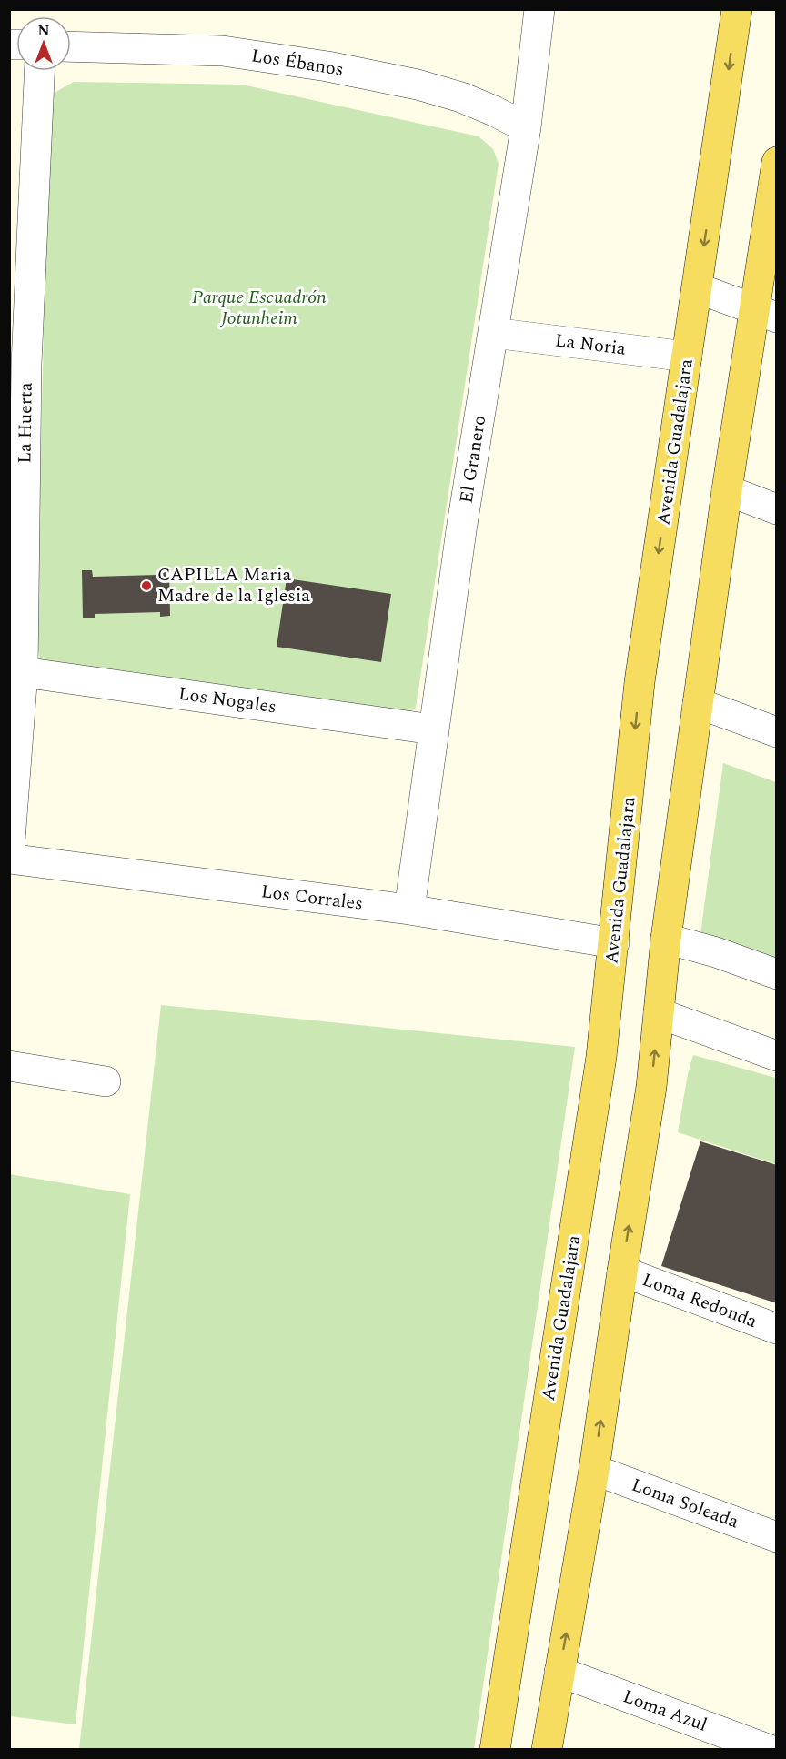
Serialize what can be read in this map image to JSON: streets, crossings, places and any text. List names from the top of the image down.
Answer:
{
  "streets": {
    "main road": ["Avenida Guadalajara"],
    "street": [
      "Los Ébanos",
      "La Noria",
      "La Huerta",
      "El Granero",
      "Los Nogales",
      "Los Corrales",
      "Loma Redonda",
      "Loma Soleada",
      "Loma Azul"
    ]
  },
  "crossings": [
    ["Los Ébanos", "El Granero"],
    ["La Noria", "Avenida Guadalajara"],
    ["La Noria", "El Granero"],
    ["La Huerta", "Los Nogales"],
    ["Avenida Guadalajara", "Los Corrales"],
    ["El Granero", "Los Nogales"],
    ["El Granero", "Los Corrales"]
  ],
  "parks": ["Parque Escuadrón Jotunheim"],
  "places": ["CAPILLA Maria Madre de la Iglesia"],
  "north": "top"
}
